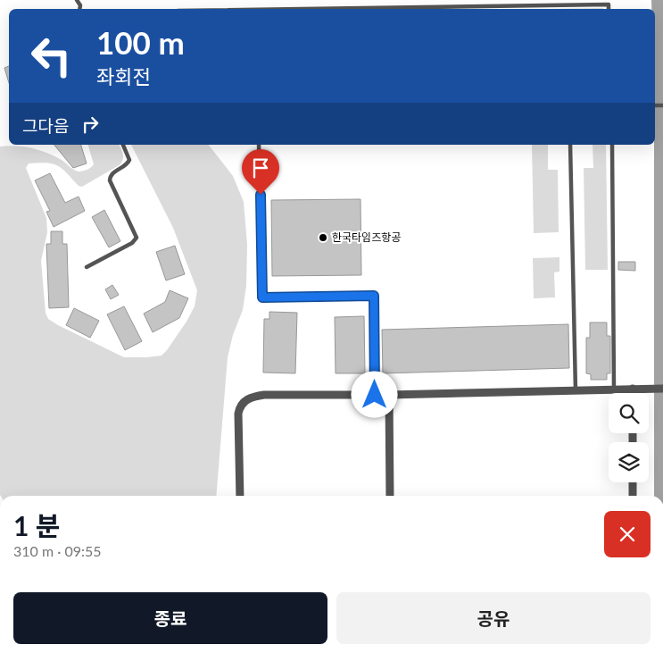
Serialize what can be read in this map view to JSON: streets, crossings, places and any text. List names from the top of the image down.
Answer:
{
  "places": ["한국타임즈항공"],
  "page": {
    "turn": ["100 m", "좌회전"],
    "then": "그다음",
    "heading": ["1 분", "310 m · 09:55"],
    "buttons": ["종료", "공유"]
  }
}
